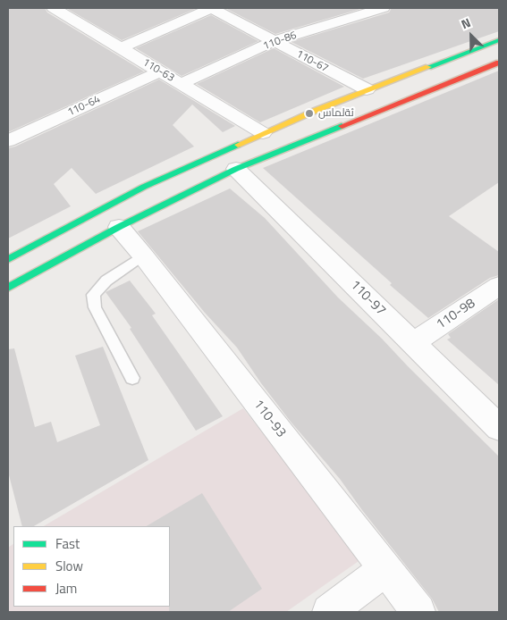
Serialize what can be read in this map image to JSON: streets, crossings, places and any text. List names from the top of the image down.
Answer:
{
  "streets": {
    "street": [
      "110-86",
      "110-67",
      "110-63",
      "110-64",
      "110-97",
      "110-98",
      "110-93"
    ]
  },
  "crossings": [
    ["110-86", "110-67"],
    ["110-86", "110-63"],
    ["110-63", "110-64"],
    ["110-97", "110-98"]
  ],
  "places": ["ئةلماس"],
  "legend": ["Fast", "Slow", "Jam"],
  "north": "top left"
}
